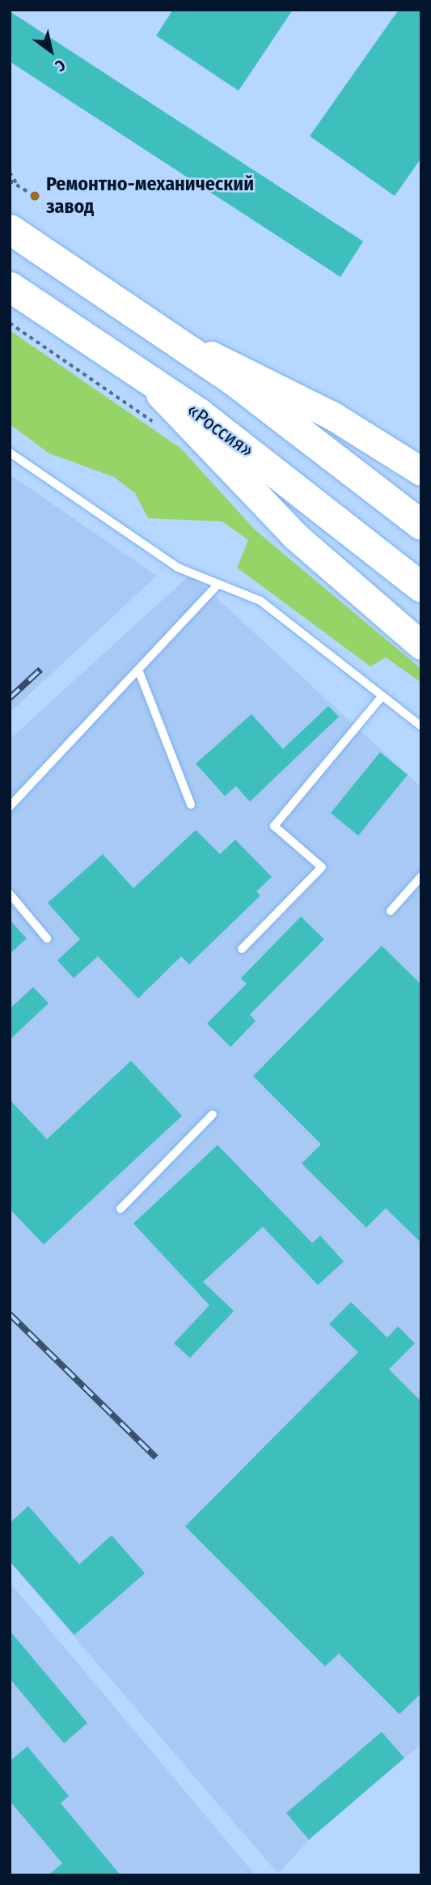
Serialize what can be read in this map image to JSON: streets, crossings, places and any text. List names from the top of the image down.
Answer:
{
  "streets": {
    "highway": ["«Россия»"]
  },
  "places": ["Ремонтно-механический завод"],
  "north": "bottom right"
}
